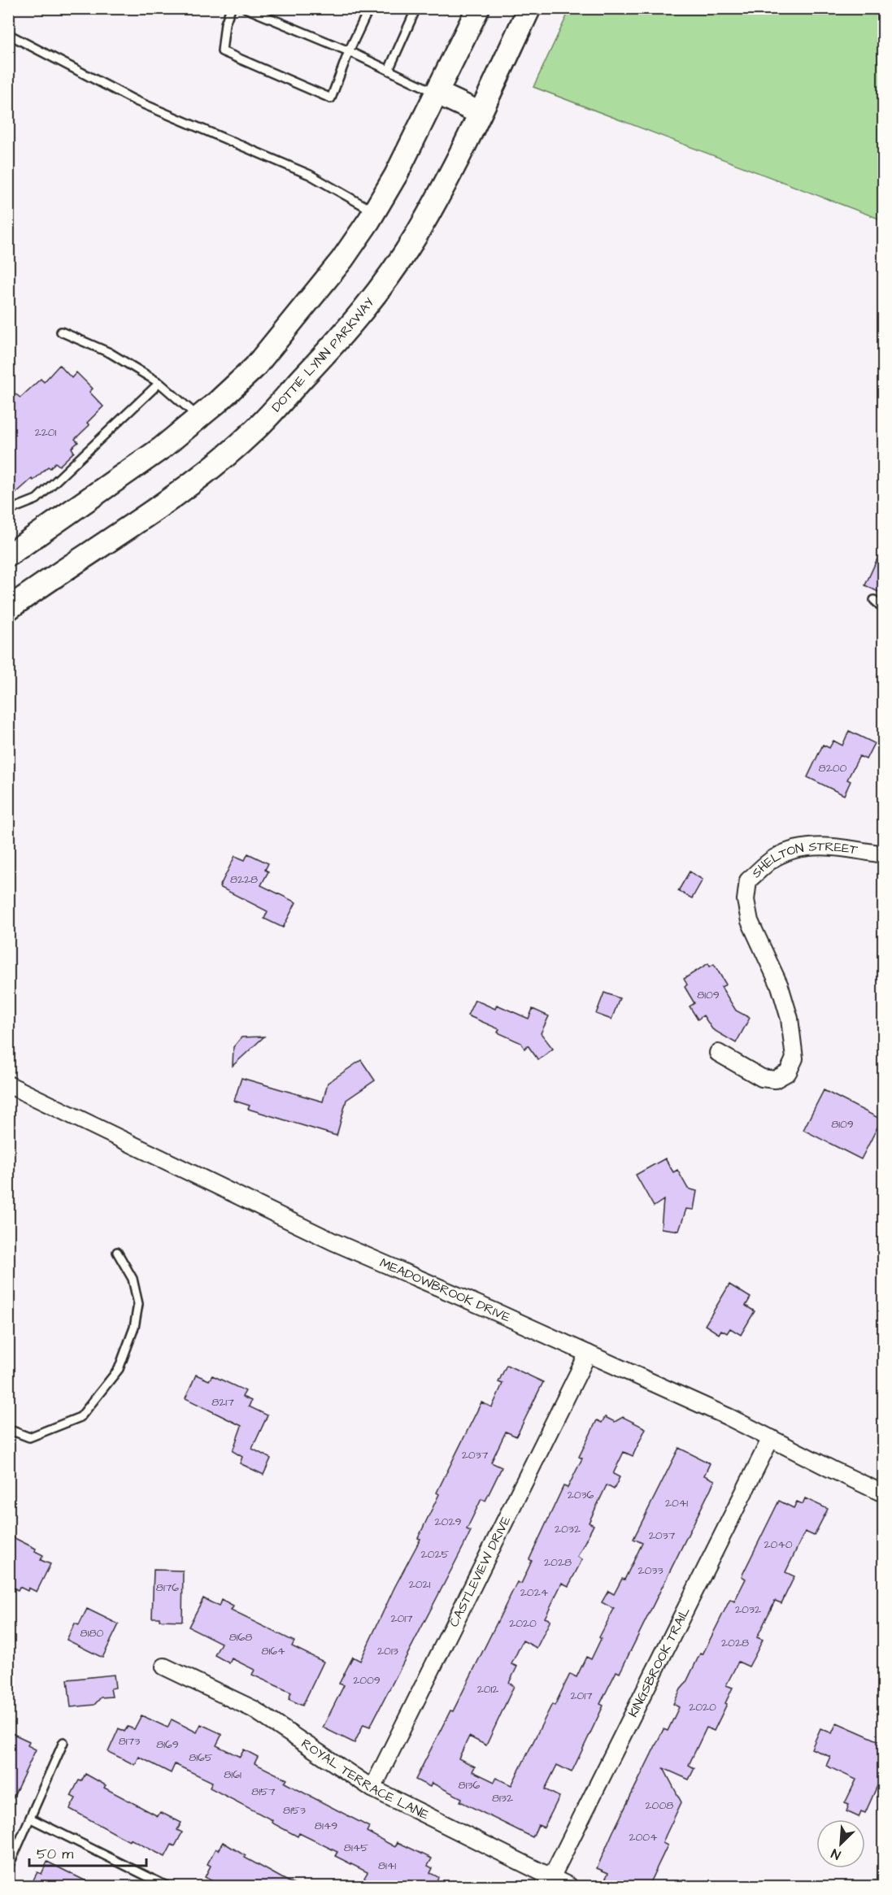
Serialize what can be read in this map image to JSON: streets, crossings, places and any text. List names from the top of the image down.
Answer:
{
  "streets": {
    "main road": ["DOTTIE LYNN PARKWAY"],
    "street": [
      "SHELTON STREET",
      "MEADOWBROOK DRIVE",
      "CASTLEVIEW DRIVE",
      "KINGSBROOK TRAIL",
      "ROYAL TERRACE LANE"
    ]
  },
  "crossings": [
    ["MEADOWBROOK DRIVE", "CASTLEVIEW DRIVE"],
    ["MEADOWBROOK DRIVE", "KINGSBROOK TRAIL"],
    ["CASTLEVIEW DRIVE", "ROYAL TERRACE LANE"],
    ["KINGSBROOK TRAIL", "ROYAL TERRACE LANE"]
  ],
  "house_numbers": [
    "2201",
    "8200",
    "8228",
    "8109",
    "8109",
    "8217",
    "2037",
    "2036",
    "2041",
    "2029",
    "2032",
    "2037",
    "2040",
    "2025",
    "2028",
    "2033",
    "2021",
    "8176",
    "2024",
    "2032",
    "2017",
    "2020",
    "8180",
    "8168",
    "2028",
    "8164",
    "2013",
    "2009",
    "2012",
    "2017",
    "2020",
    "8173",
    "8169",
    "8165",
    "8161",
    "8136",
    "8157",
    "8132",
    "2008",
    "8153",
    "8149",
    "2004",
    "8145",
    "8141"
  ],
  "scale_bar": "50 m",
  "north": "bottom left"
}
